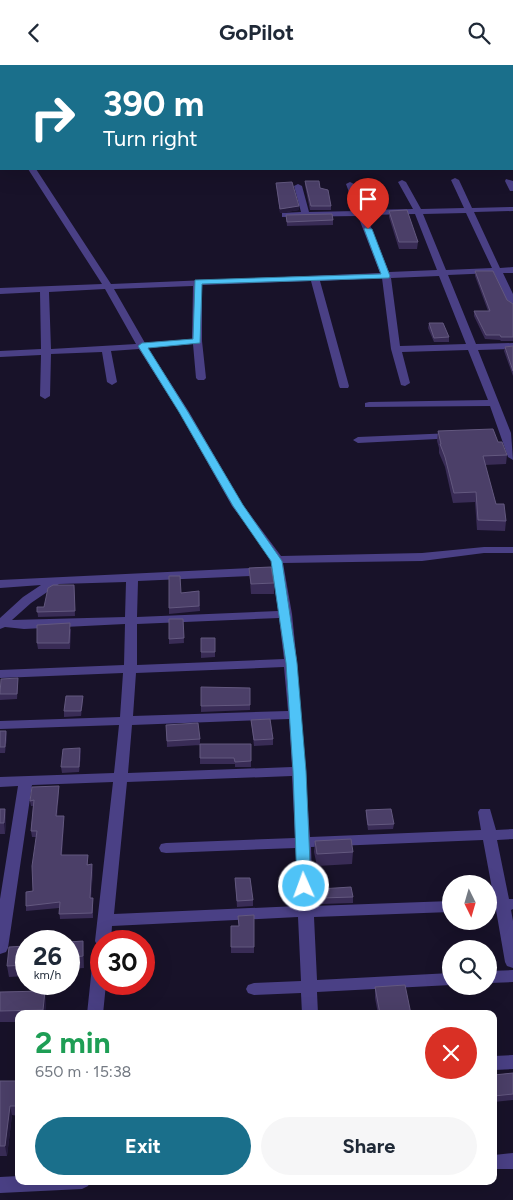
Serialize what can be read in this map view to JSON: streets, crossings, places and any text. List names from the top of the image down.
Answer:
{
  "north": "bottom",
  "page": {
    "header": "GoPilot",
    "turn": ["390 m", "Turn right"],
    "speed": "26 km/h",
    "limit": "30",
    "heading": ["2 min", "650 m · 15:38"],
    "buttons": ["Exit", "Share"]
  }
}
